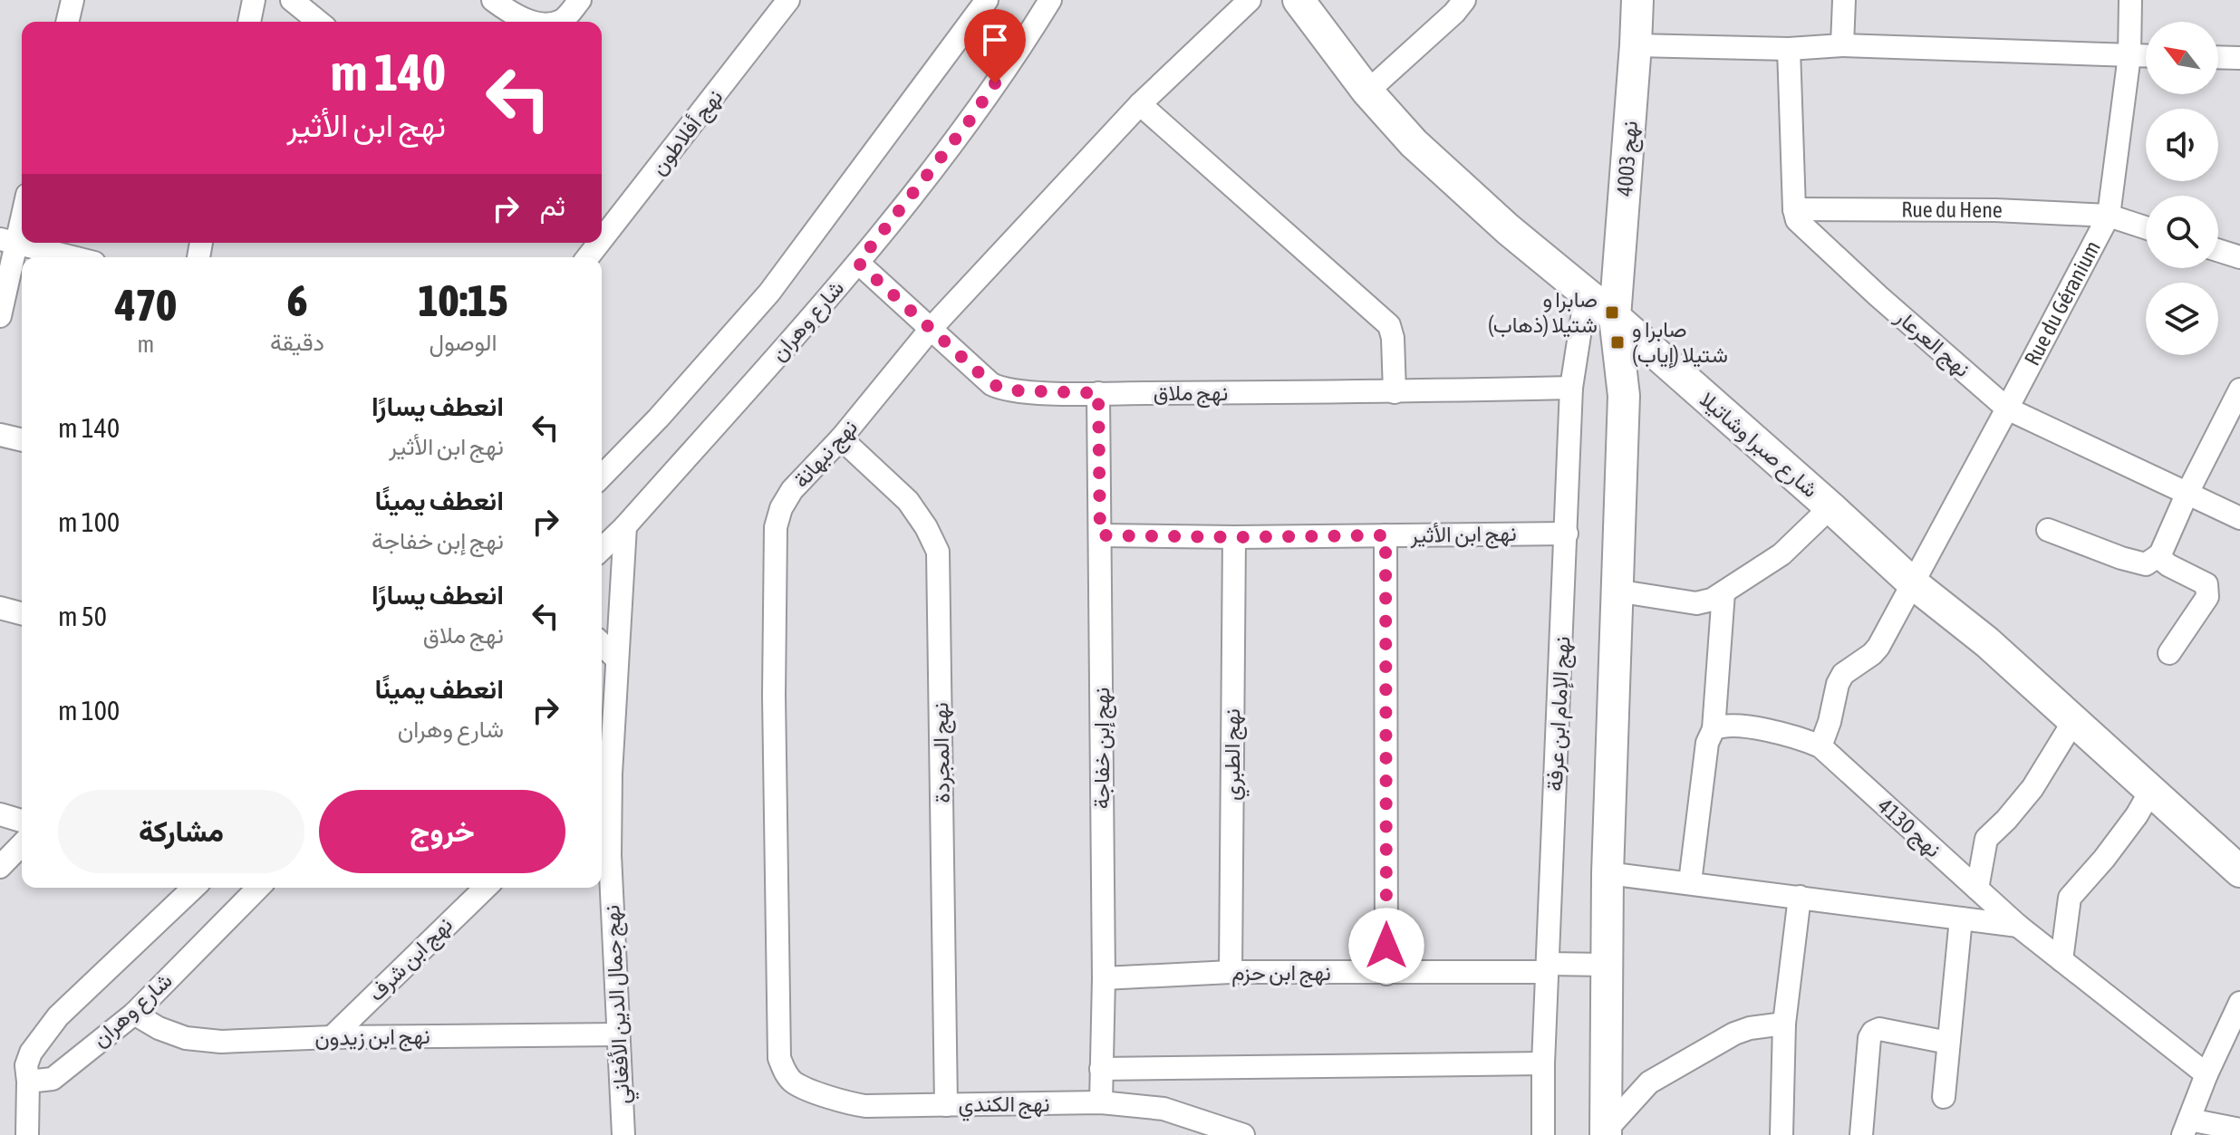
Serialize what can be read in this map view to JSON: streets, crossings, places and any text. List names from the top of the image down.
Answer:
{
  "streets": {
    "main road": ["نهج 4003", "شارع صبرا وشاتيلا"],
    "street": [
      "نهج أفلاطون",
      "Rue du Hene",
      "Rue du Géranium",
      "شارع وهران",
      "نهج العرعار",
      "نهج ملاق",
      "نهج نبهانة",
      "نهج ابن الأثير",
      "نهج الإمام ابن عرفة",
      "نهج إبن خفاجة",
      "نهج المجردة",
      "نهج الطبري",
      "نهج 4130",
      "نهج ابن شرف",
      "نهج ابن حزم",
      "نهج جمال الدين الأفغاني",
      "نهج ابن زيدون",
      "نهج الكندي"
    ]
  },
  "crossings": [
    ["نهج 4003", "شارع صبرا وشاتيلا"],
    ["نهج 4003", "نهج ابن حزم"],
    ["Rue du Hene", "Rue du Géranium"],
    ["Rue du Hene", "نهج العرعار"],
    ["Rue du Géranium", "نهج العرعار"],
    ["Rue du Géranium", "شارع صبرا وشاتيلا"],
    ["Rue du Géranium", "نهج 4130"],
    ["شارع وهران", "نهج ملاق"],
    ["شارع وهران", "نهج جمال الدين الأفغاني"],
    ["شارع وهران", "نهج ابن زيدون"],
    ["نهج ملاق", "نهج نبهانة"],
    ["نهج ملاق", "نهج الإمام ابن عرفة"],
    ["نهج ملاق", "نهج إبن خفاجة"],
    ["شارع صبرا وشاتيلا", "نهج الإمام ابن عرفة"],
    ["نهج نبهانة", "نهج المجردة"],
    ["نهج نبهانة", "نهج الكندي"],
    ["نهج ابن الأثير", "نهج الإمام ابن عرفة"],
    ["نهج ابن الأثير", "نهج إبن خفاجة"],
    ["نهج ابن الأثير", "نهج الطبري"],
    ["نهج الإمام ابن عرفة", "نهج ابن حزم"],
    ["نهج إبن خفاجة", "نهج ابن حزم"],
    ["نهج إبن خفاجة", "نهج الكندي"],
    ["نهج المجردة", "نهج الكندي"],
    ["نهج الطبري", "نهج ابن حزم"],
    ["نهج ابن شرف", "نهج ابن زيدون"],
    ["نهج جمال الدين الأفغاني", "نهج ابن زيدون"]
  ],
  "places": {
    "transit": ["صابرا و شتيلا (ذهاب)", "صابرا و شتيلا (إياب)"]
  },
  "north": "top left",
  "page": {
    "turn": ["140 m", "نهج ابن الأثير"],
    "then": "ثم",
    "eta": [
      "10:15",
      "الوصول",
      "6",
      "دقيقة",
      "470",
      "m"
    ],
    "list": [
      {
        "name": "انعطف يسارًا",
        "note": "نهج ابن الأثير",
        "value": "140 m"
      },
      {
        "name": "انعطف يمينًا",
        "note": "نهج إبن خفاجة",
        "value": "100 m"
      },
      {
        "name": "انعطف يسارًا",
        "note": "نهج ملاق",
        "value": "50 m"
      },
      {
        "name": "انعطف يمينًا",
        "note": "شارع وهران",
        "value": "100 m"
      }
    ],
    "buttons": ["خروج", "مشاركة"]
  }
}
